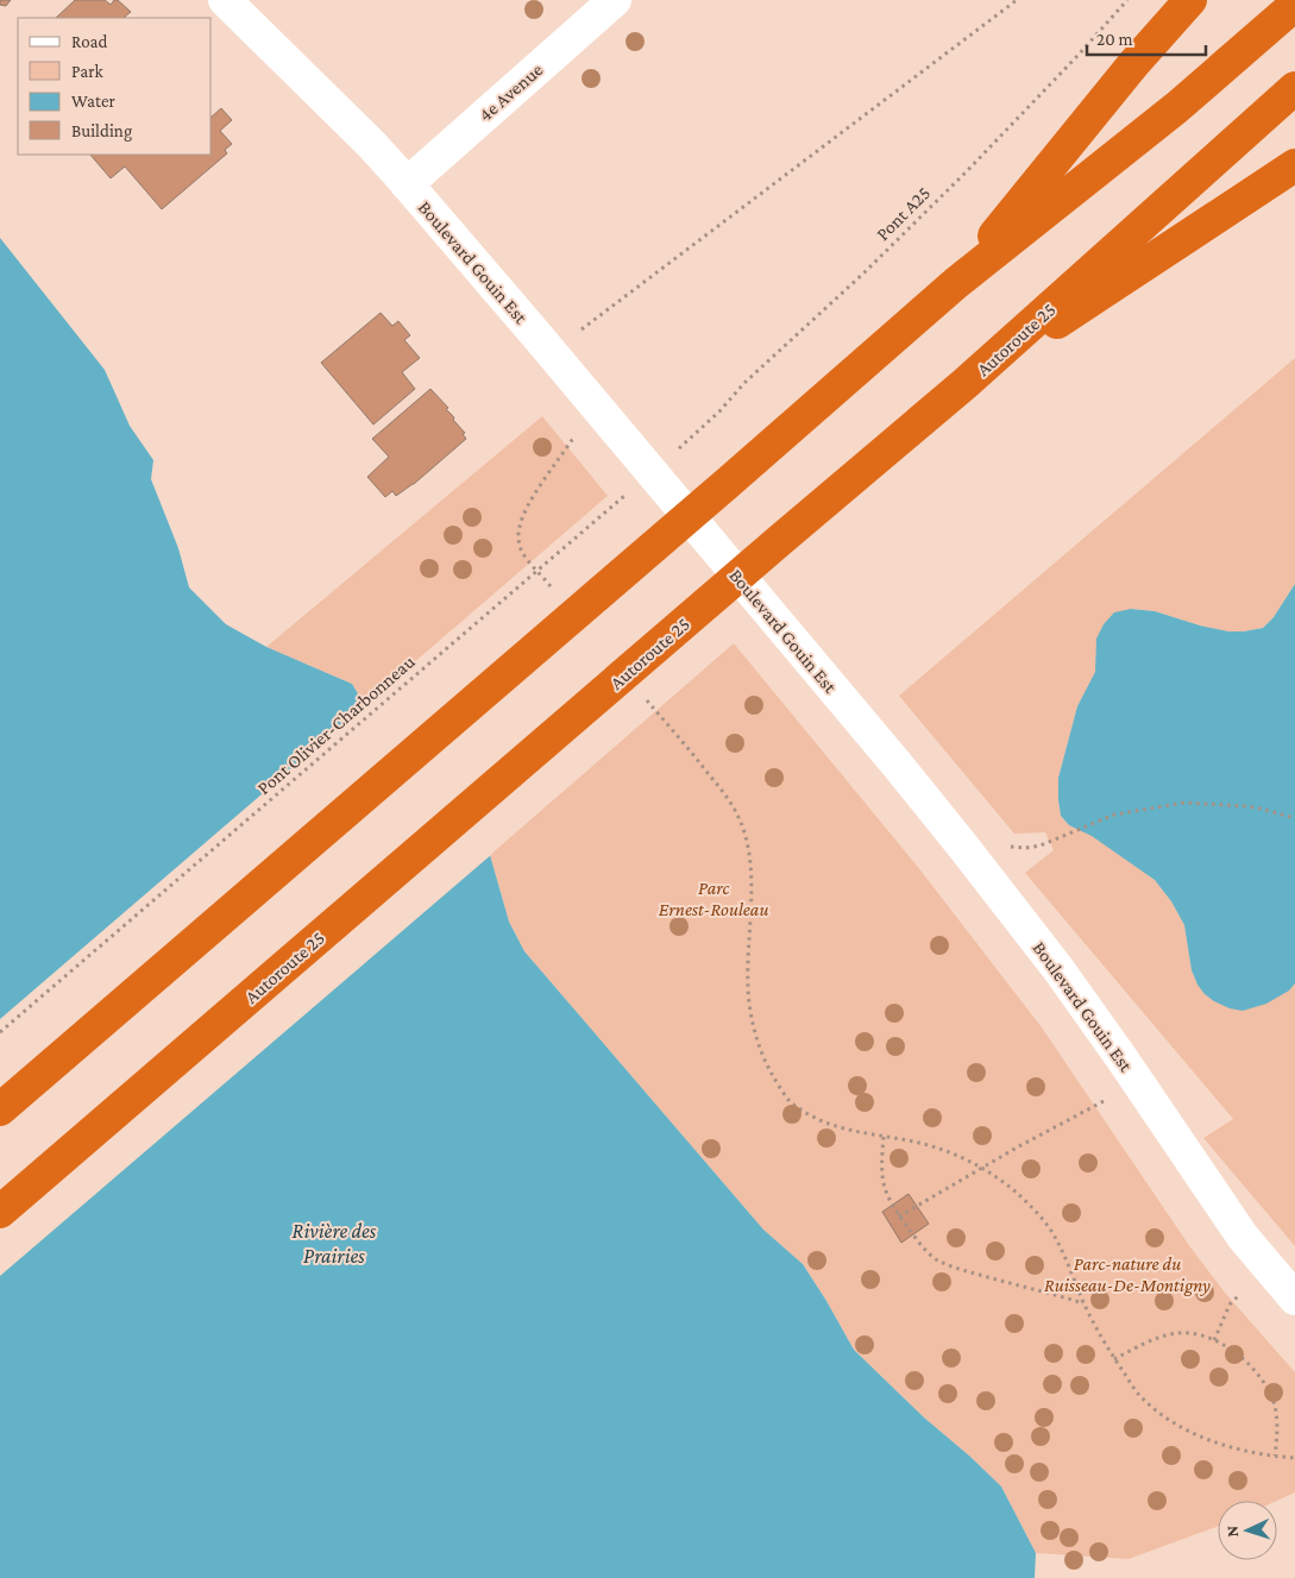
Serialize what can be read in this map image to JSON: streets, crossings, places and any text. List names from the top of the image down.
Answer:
{
  "streets": {
    "highway": ["Autoroute 25"],
    "street": ["4e Avenue", "Boulevard Gouin Est"],
    "path": ["Pont A25", "Pont Olivier-Charbonneau"]
  },
  "crossings": [
    ["4e Avenue", "Boulevard Gouin Est"]
  ],
  "water": ["Rivière des Prairies"],
  "parks": ["Parc Ernest-Rouleau", "Parc-nature du Ruisseau-De-Montigny"],
  "legend": [
    "Road",
    "Park",
    "Water",
    "Building"
  ],
  "scale_bar": "20 m",
  "north": "left"
}
